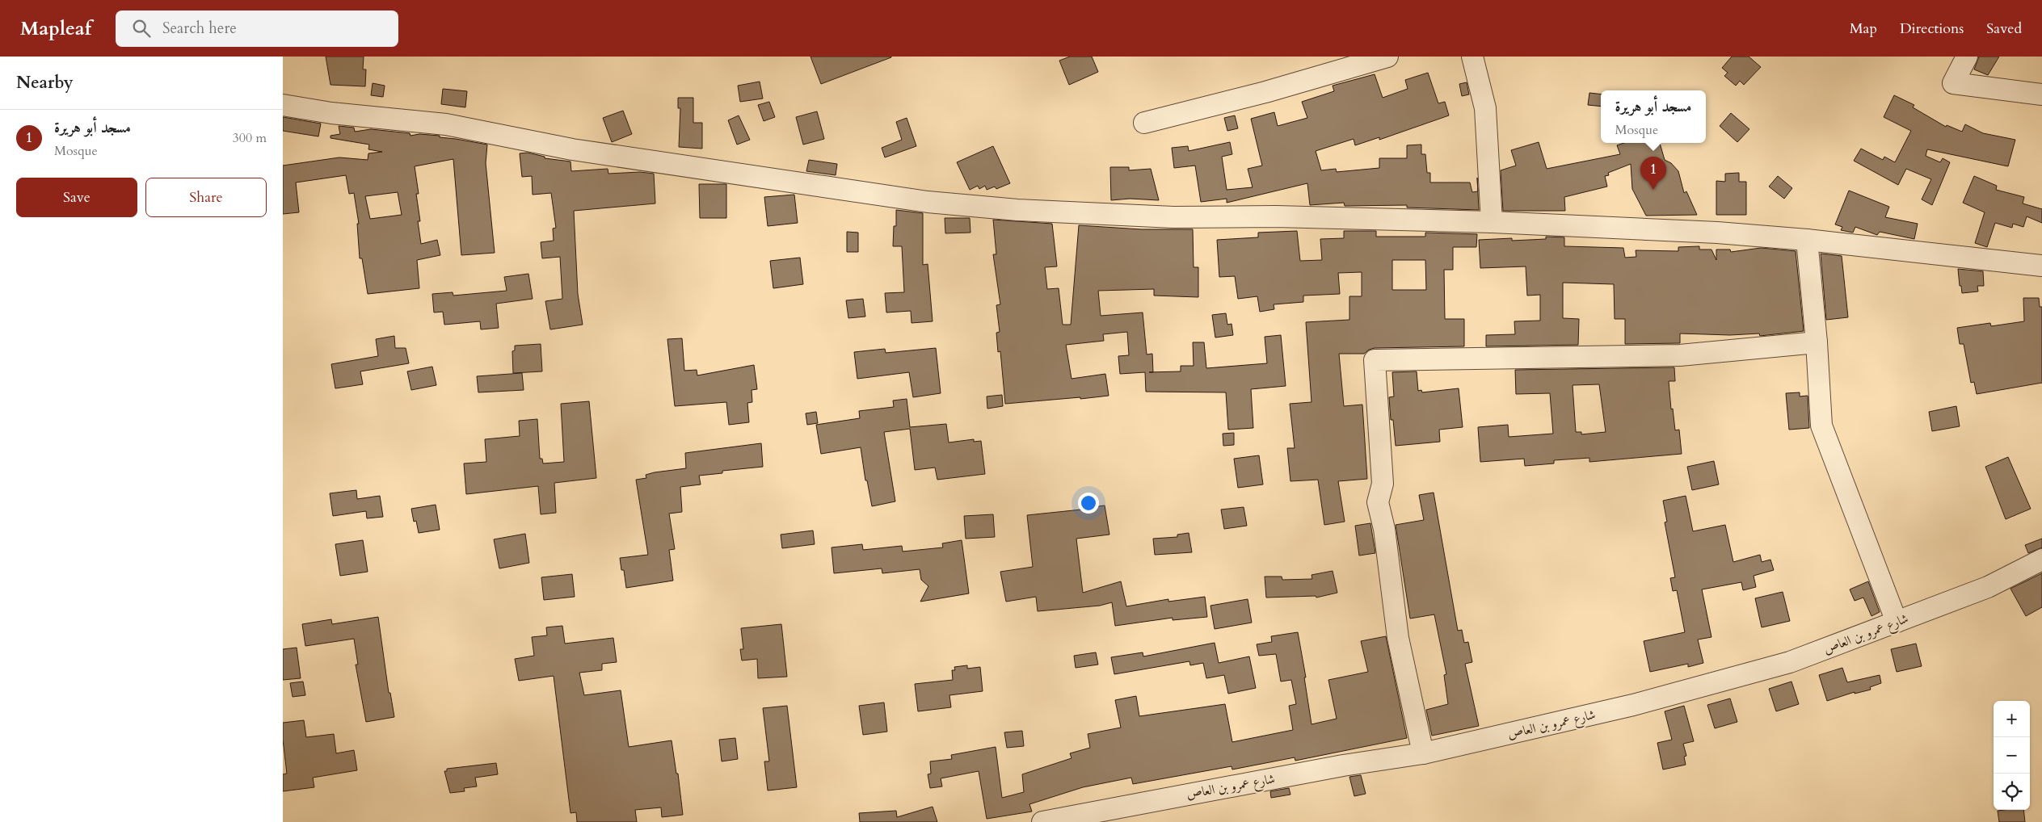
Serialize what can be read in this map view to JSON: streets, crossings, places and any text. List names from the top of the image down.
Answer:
{
  "streets": {
    "street": ["شارع عمرو بن العاص"]
  },
  "page": {
    "header": "Mapleaf",
    "search": "Search here",
    "nav": ["Map", "Directions", "Saved"],
    "heading": "Nearby",
    "popup": ["مسجد أبو هريرة", "Mosque"],
    "list": [
      {
        "mark": "1",
        "name": "مسجد أبو هريرة",
        "note": "Mosque",
        "value": "300 m"
      }
    ],
    "pins": "1",
    "buttons": ["Save", "Share"],
    "map_buttons": ["+", "−"]
  }
}
